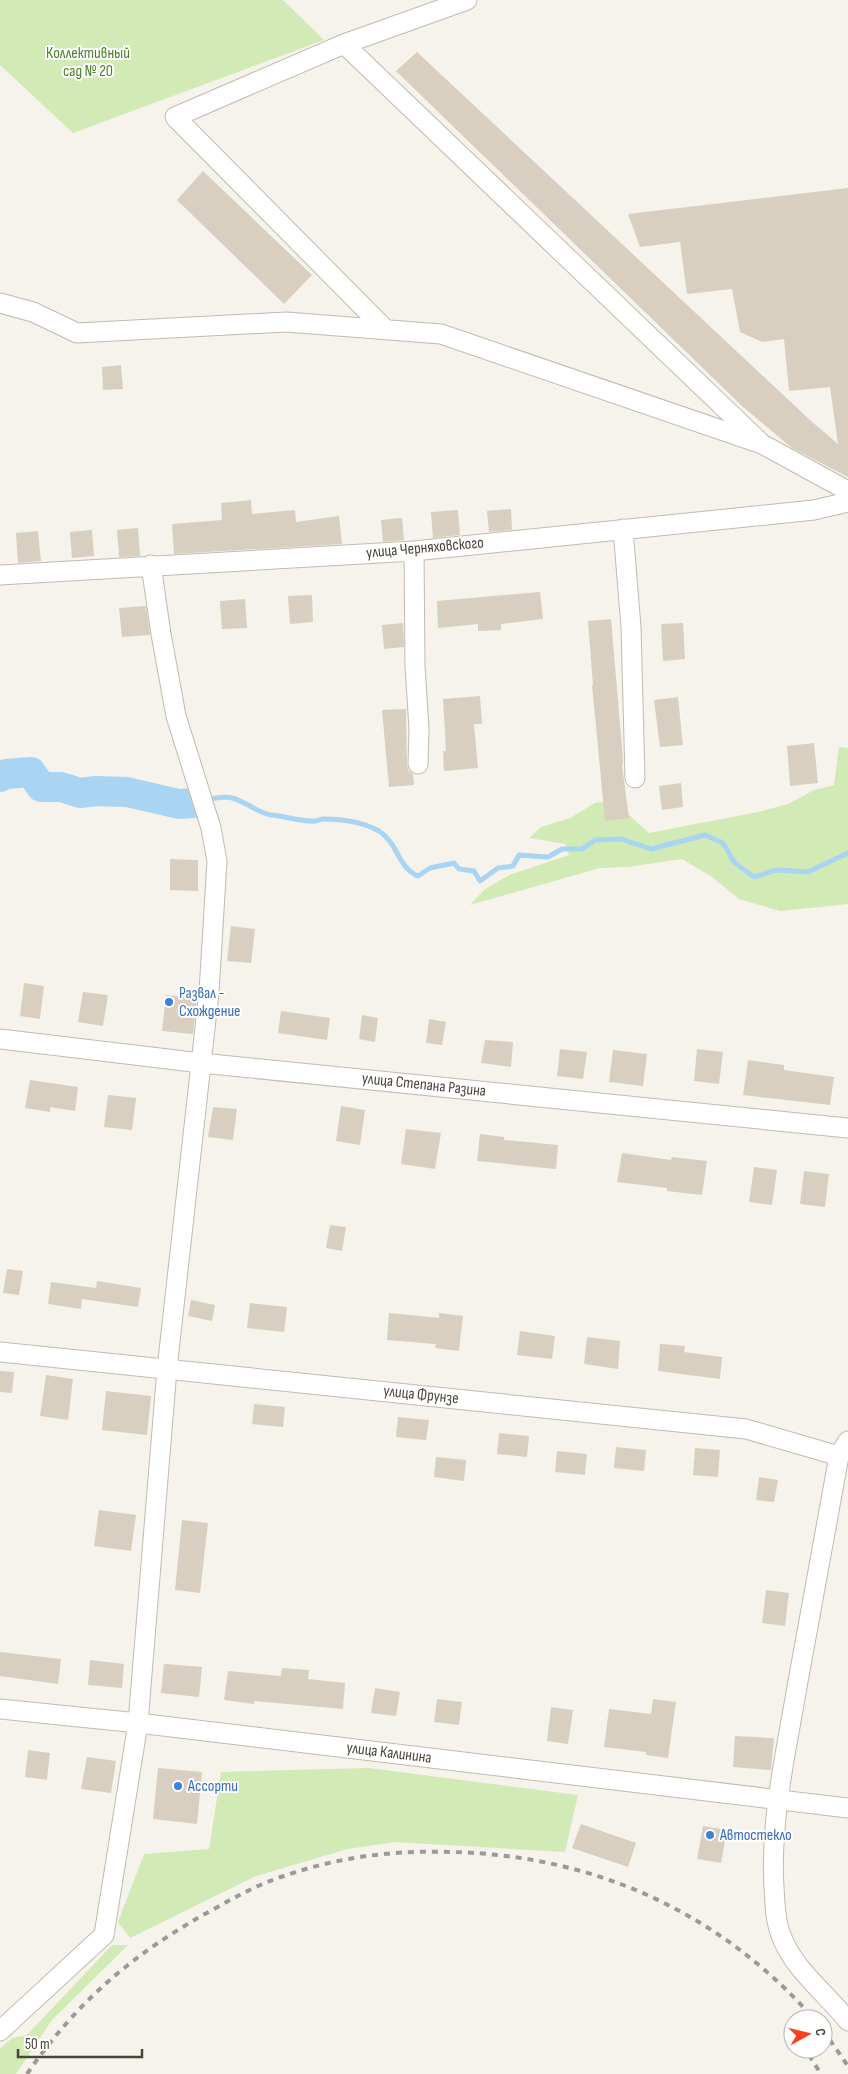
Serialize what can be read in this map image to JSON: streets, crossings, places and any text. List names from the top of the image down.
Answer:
{
  "streets": {
    "street": [
      "улица Черняховского",
      "улица Степана Разина",
      "улица Фрунзе",
      "улица Калинина"
    ]
  },
  "parks": ["Коллективный сад № 20"],
  "places": ["Развал - Схождение", "Ассорти", "Автостекло"],
  "scale_bar": "50 m",
  "north": "right"
}
